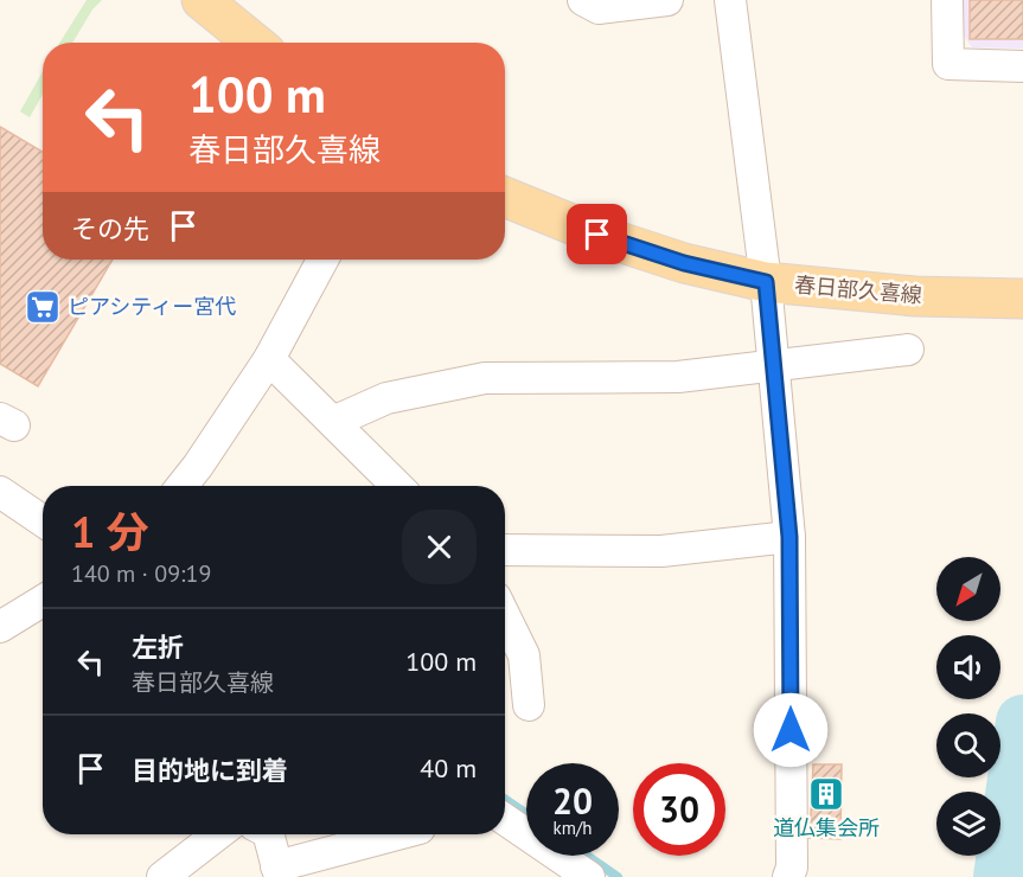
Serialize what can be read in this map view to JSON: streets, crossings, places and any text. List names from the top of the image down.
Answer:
{
  "streets": {
    "main road": ["春日部久喜線"]
  },
  "places": {
    "supermarket": ["ピアシティー宮代"],
    "building": ["道仏集会所"]
  },
  "north": "bottom left",
  "page": {
    "turn": ["100 m", "春日部久喜線"],
    "then": "その先",
    "heading": ["1 分", "140 m · 09:19"],
    "list": [
      {
        "name": "左折",
        "note": "春日部久喜線",
        "value": "100 m"
      },
      {
        "name": "目的地に到着",
        "value": "40 m"
      }
    ],
    "speed": "20 km/h",
    "limit": "30"
  }
}
